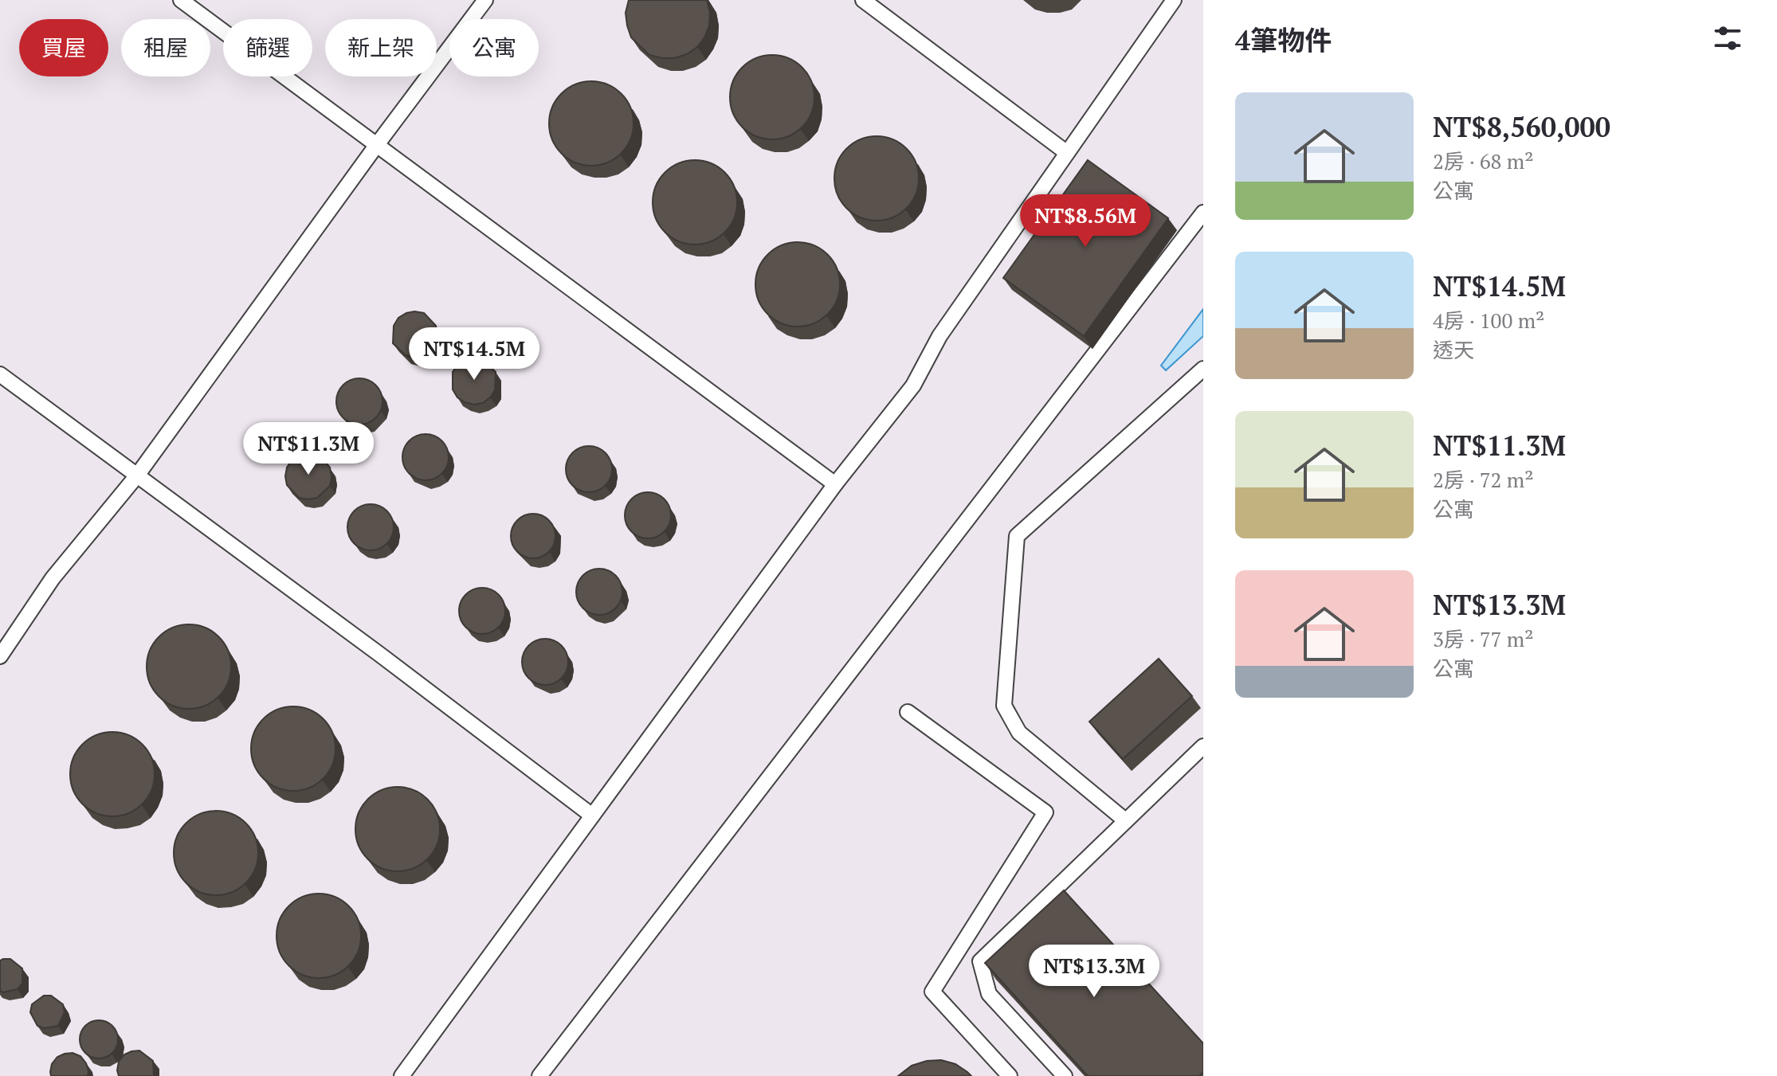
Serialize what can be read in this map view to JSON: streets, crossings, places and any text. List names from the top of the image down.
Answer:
{
  "page": {
    "heading": "4筆物件",
    "chip": [
      "買屋",
      "租屋",
      "篩選",
      "新上架",
      "公寓"
    ],
    "list": [
      {
        "name": "NT$8,560,000",
        "note": "2房 · 68 m² · 公寓"
      },
      {
        "name": "NT$14.5M",
        "note": "4房 · 100 m² · 透天"
      },
      {
        "name": "NT$11.3M",
        "note": "2房 · 72 m² · 公寓"
      },
      {
        "name": "NT$13.3M",
        "note": "3房 · 77 m² · 公寓"
      }
    ],
    "price": [
      "NT$8.56M",
      "NT$14.5M",
      "NT$11.3M",
      "NT$13.3M"
    ]
  }
}
